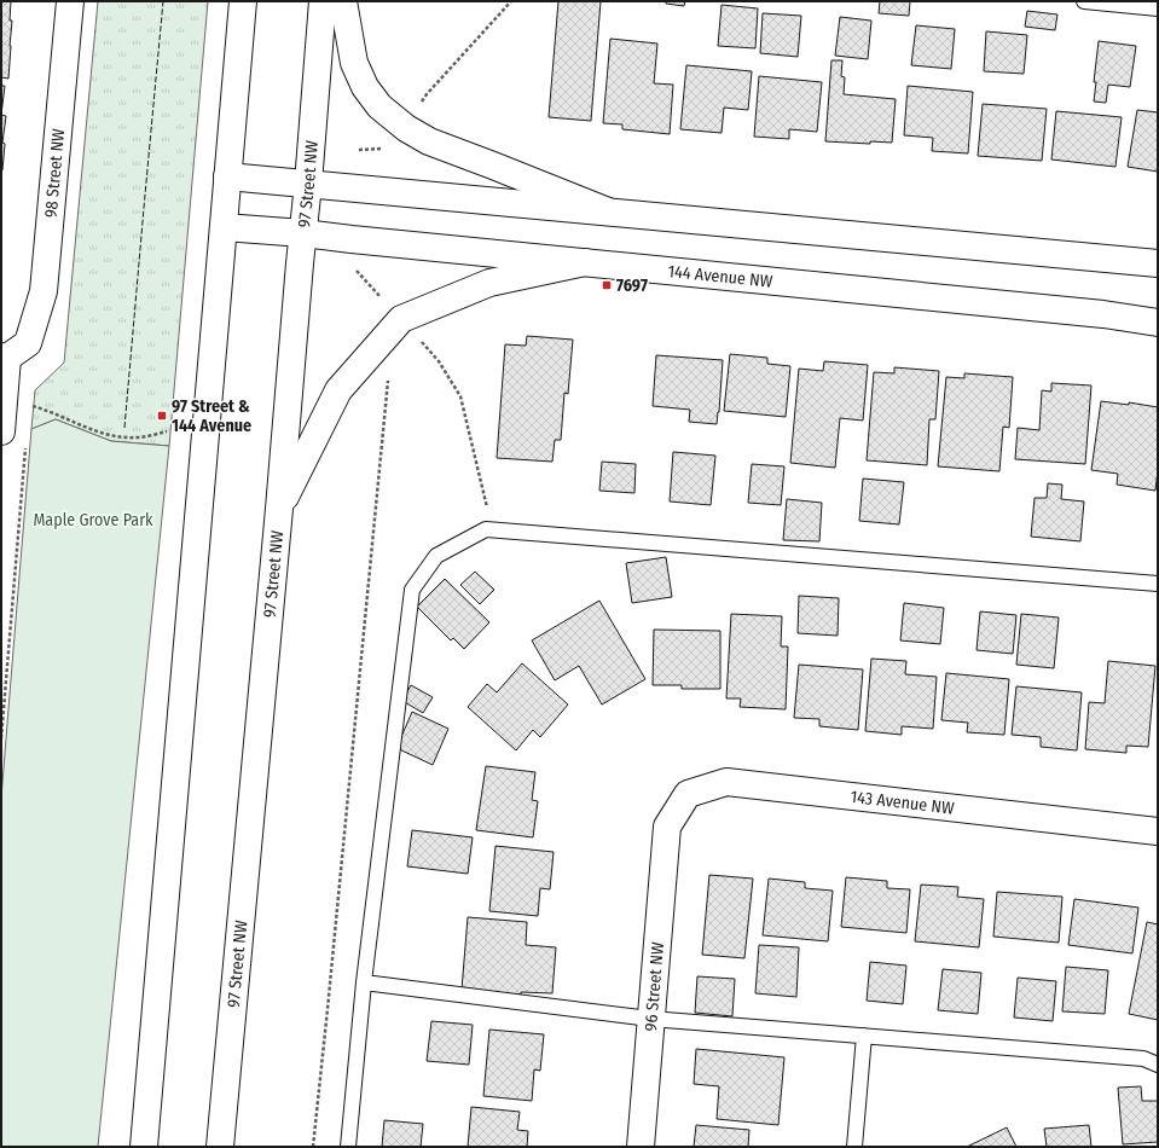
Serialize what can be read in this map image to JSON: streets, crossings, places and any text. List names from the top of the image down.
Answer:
{
  "streets": {
    "street": [
      "98 Street NW",
      "97 Street NW",
      "144 Avenue NW",
      "143 Avenue NW",
      "96 Street NW"
    ]
  },
  "crossings": [
    ["97 Street NW", "144 Avenue NW"],
    ["143 Avenue NW", "96 Street NW"]
  ],
  "parks": ["Maple Grove Park"],
  "places": {
    "transit": ["7697", "97 Street & 144 Avenue"]
  }
}
